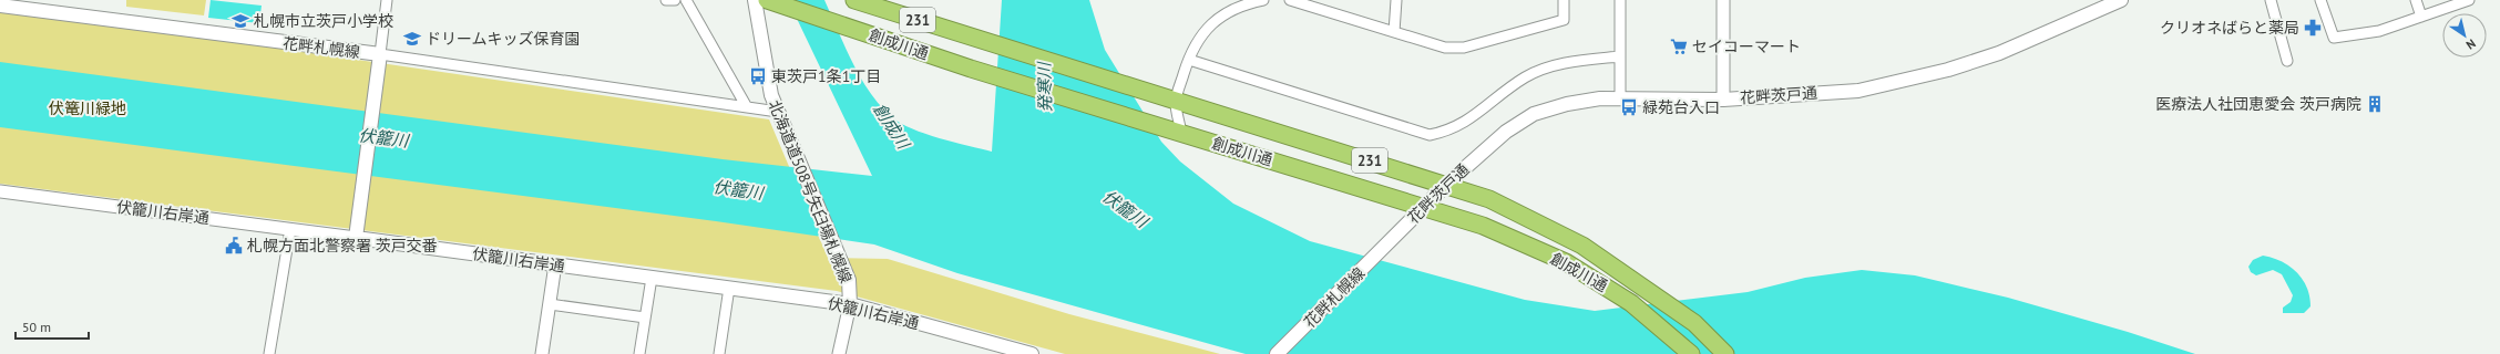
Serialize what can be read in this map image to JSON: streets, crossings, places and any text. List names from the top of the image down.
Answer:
{
  "streets": {
    "highway": ["231", "創成川通"],
    "main road": [
      "花畔札幌線",
      "花畔茨戸通",
      "北海道道508号矢臼場札幌線",
      "伏籠川右岸通"
    ]
  },
  "crossings": [
    ["創成川通", "花畔茨戸通"],
    ["花畔札幌線", "花畔茨戸通"],
    ["花畔札幌線", "伏籠川右岸通"],
    ["北海道道508号矢臼場札幌線", "伏籠川右岸通"]
  ],
  "water": ["発寒川", "創成川", "伏籠川"],
  "parks": ["伏篭川緑地"],
  "places": {
    "school or university": ["札幌市立茨戸小学校", "ドリームキッズ保育園"],
    "pharmacy": ["クリオネばらと薬局"],
    "supermarket": ["セイコーマート"],
    "bus stop": ["東茨戸1条1丁目", "緑苑台入口"],
    "building": ["医療法人社団恵愛会 茨戸病院"],
    "public building": ["札幌方面北警察署 茨戸交番"]
  },
  "scale_bar": "50 m",
  "north": "bottom right"
}
